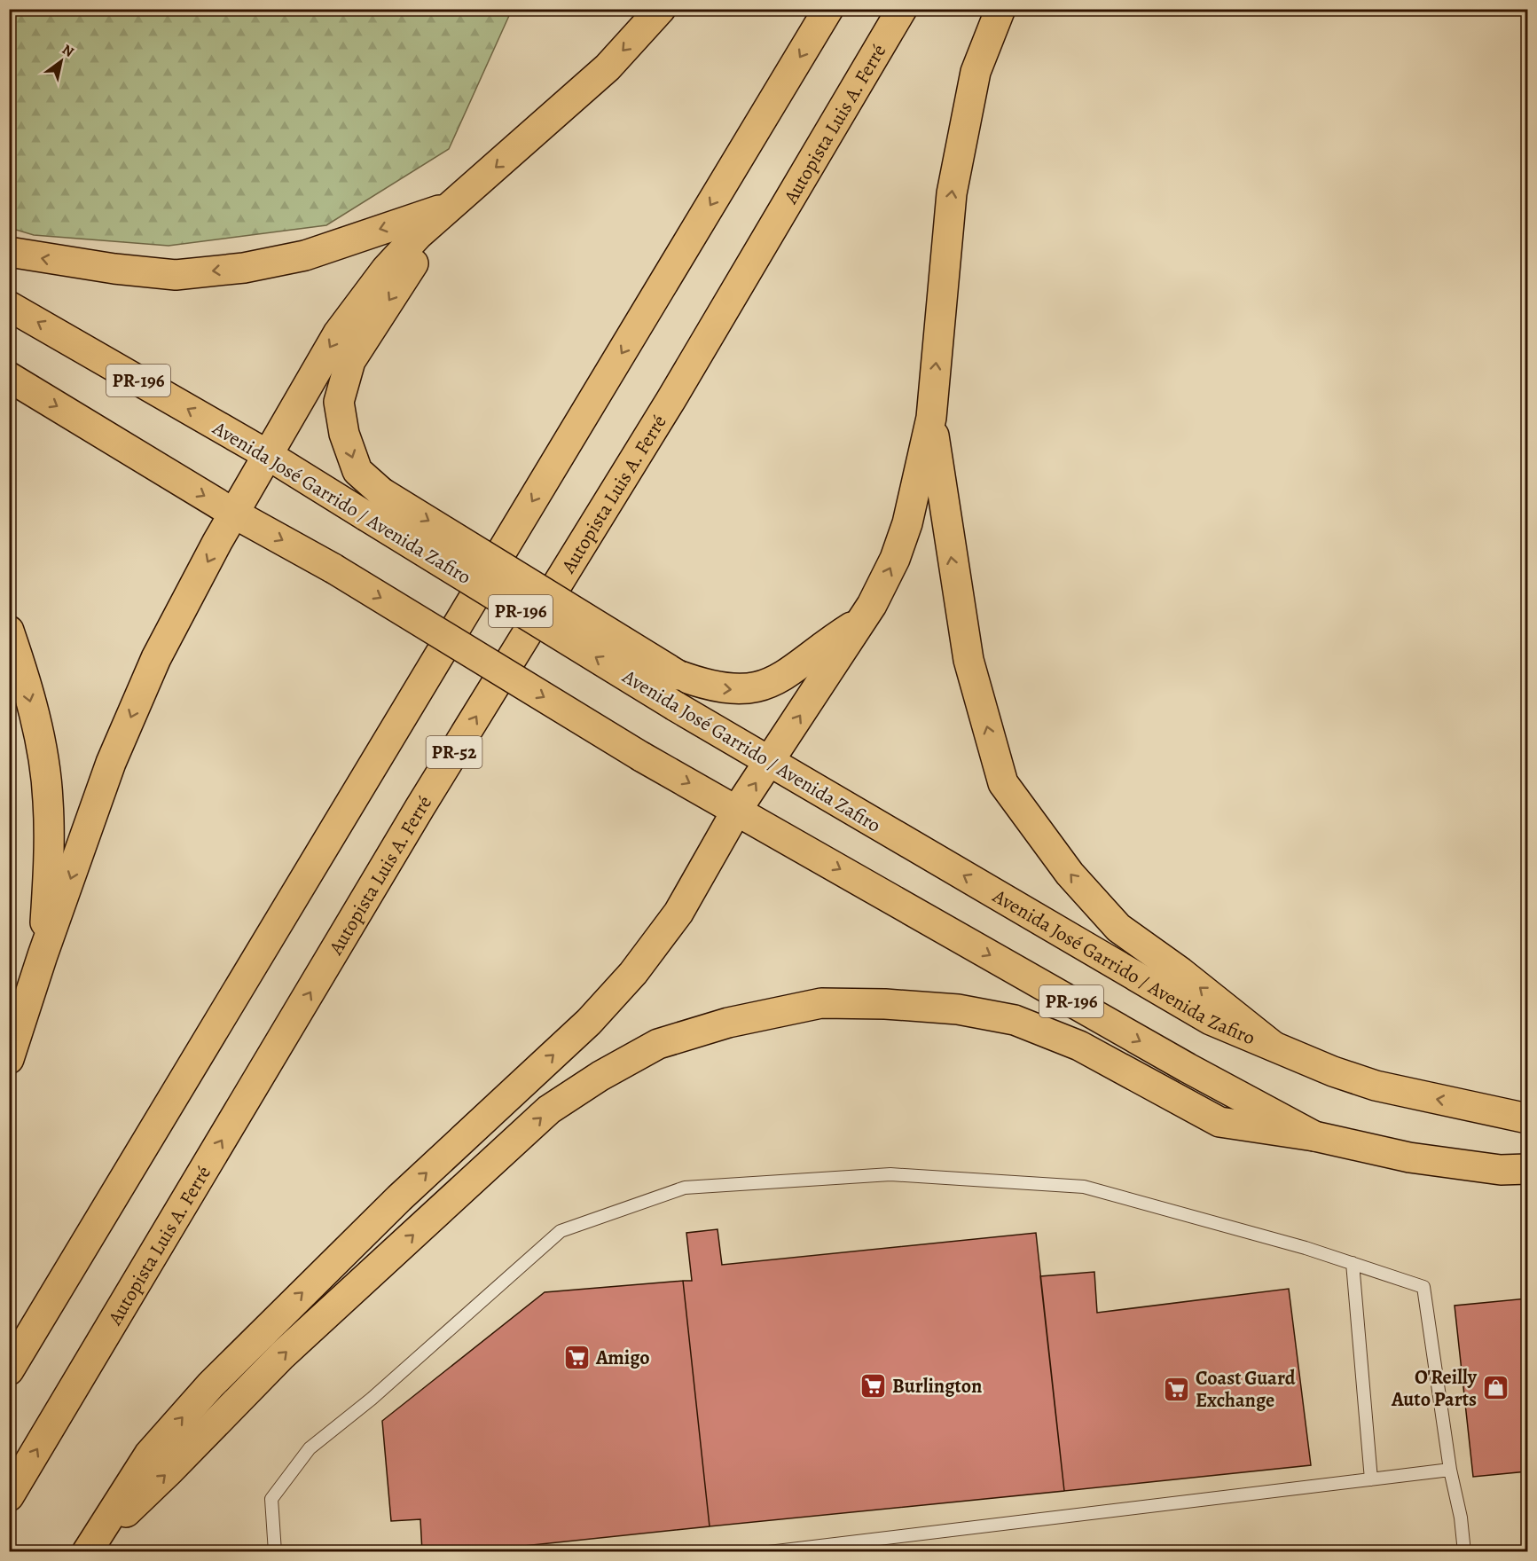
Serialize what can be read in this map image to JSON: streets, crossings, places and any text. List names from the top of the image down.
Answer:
{
  "streets": {
    "main road": [
      "Autopista Luis A. Ferré",
      "PR-196",
      "Avenida José Garrido / Avenida Zafiro",
      "PR-52"
    ]
  },
  "places": {
    "supermarket": ["Amigo", "Burlington", "Coast Guard Exchange"],
    "shop": ["O'Reilly Auto Parts"]
  },
  "north": "top right"
}
